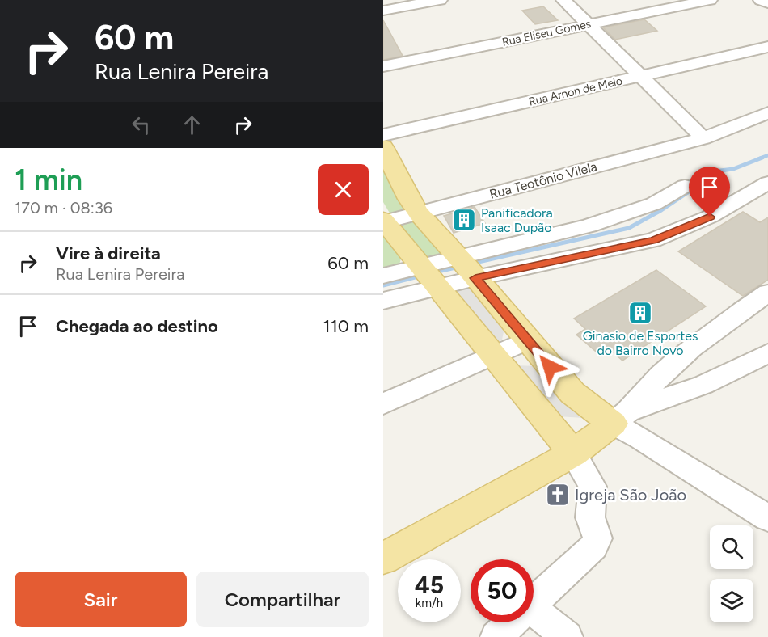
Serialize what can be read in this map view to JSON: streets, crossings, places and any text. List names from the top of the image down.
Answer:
{
  "streets": {
    "street": ["Rua Eliseu Gomes", "Rua Arnon de Melo", "Rua Teotônio Vilela"]
  },
  "places": {
    "building": ["Panificadora Isaac Dupão", "Ginasio de Esportes do Bairro Novo"],
    "church": ["Igreja São João"]
  },
  "page": {
    "turn": ["60 m", "Rua Lenira Pereira"],
    "heading": ["1 min", "170 m · 08:36"],
    "list": [
      {
        "name": "Vire à direita",
        "note": "Rua Lenira Pereira",
        "value": "60 m"
      },
      {
        "name": "Chegada ao destino",
        "value": "110 m"
      }
    ],
    "speed": "45 km/h",
    "limit": "50",
    "buttons": ["Sair", "Compartilhar"]
  }
}
